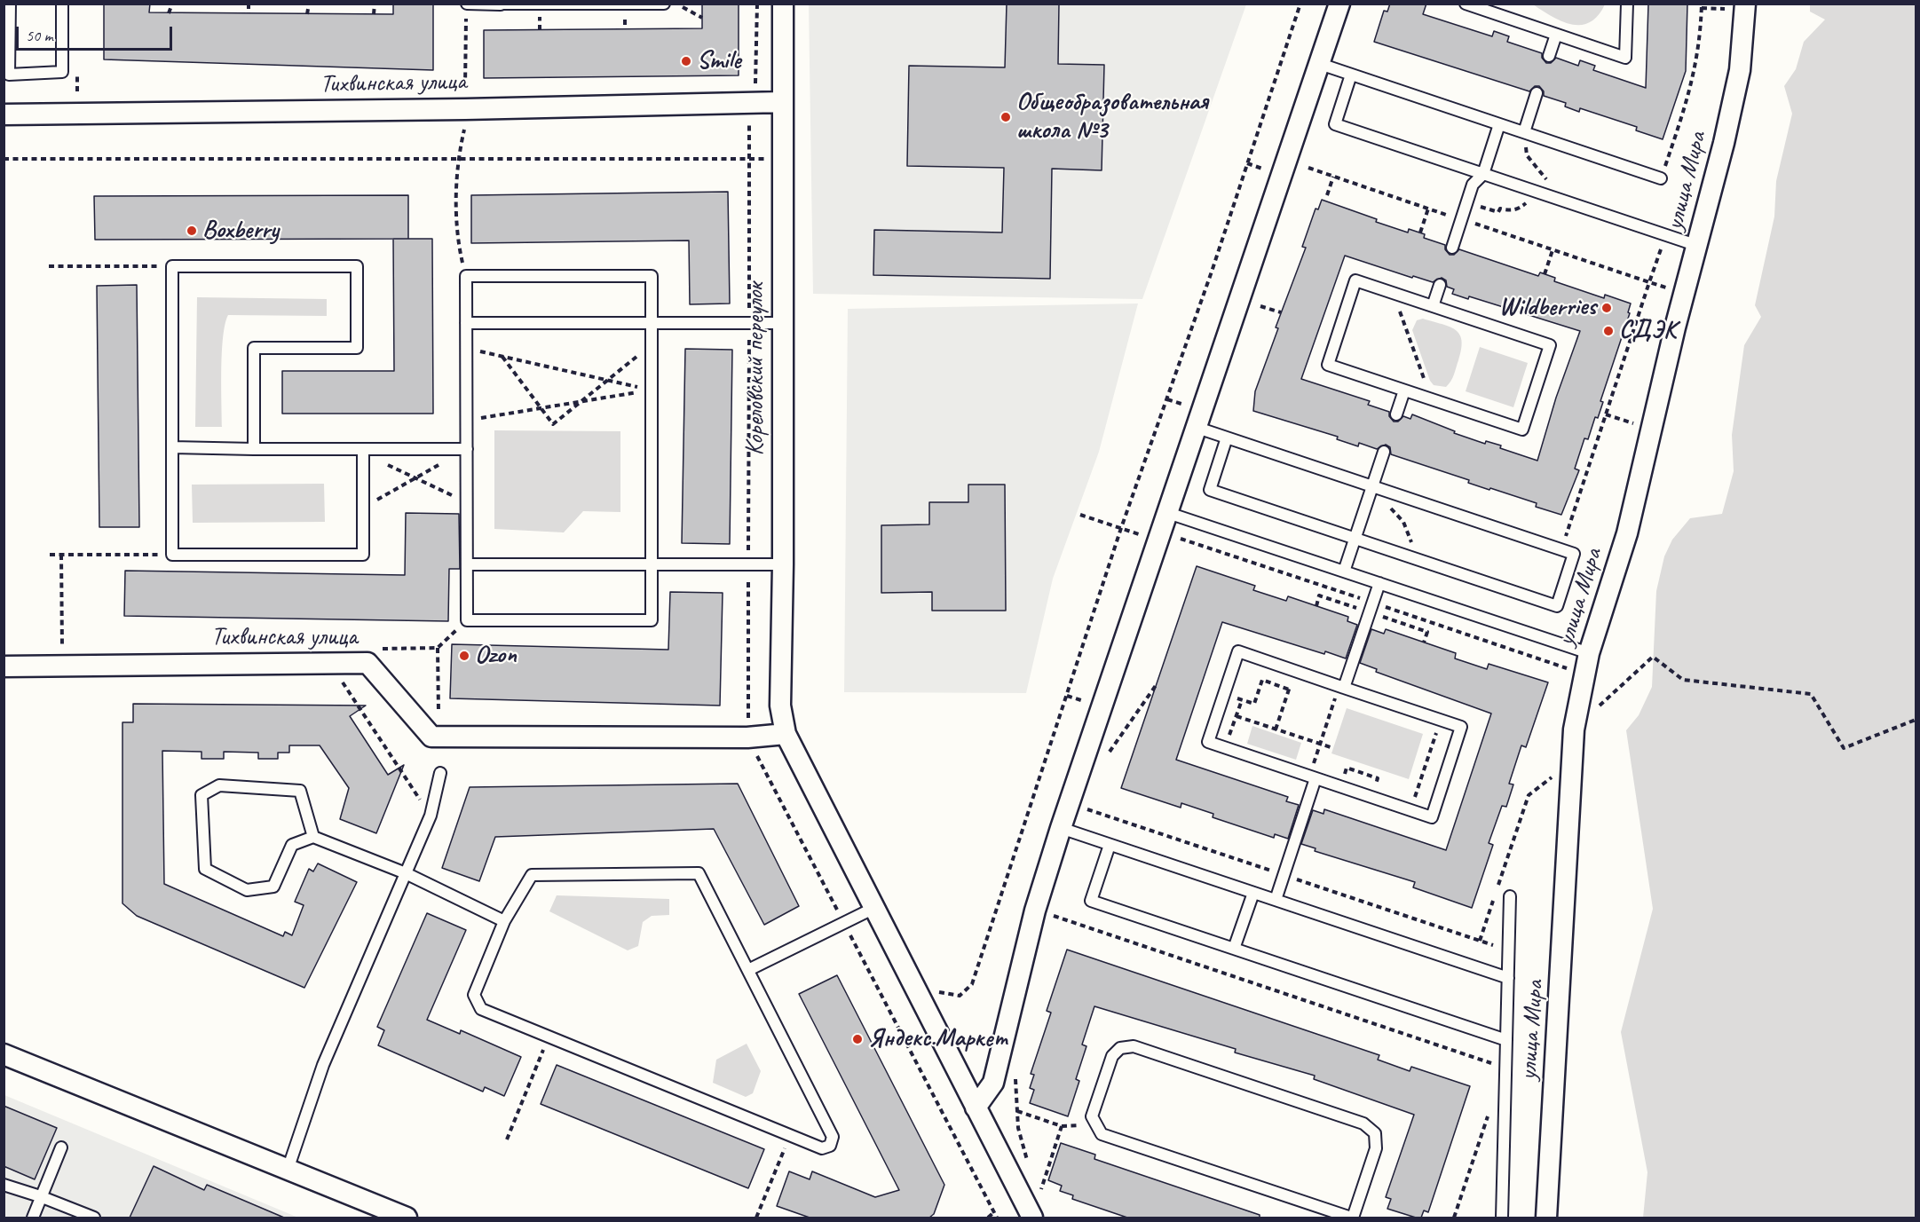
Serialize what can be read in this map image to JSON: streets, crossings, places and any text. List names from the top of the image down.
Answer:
{
  "streets": {
    "street": ["Тихвинская улица", "улица Мира", "Кореловский переулок"]
  },
  "crossings": [
    ["Тихвинская улица", "Кореловский переулок"]
  ],
  "places": [
    "Smile",
    "Общеобразовательная школа №3",
    "Boxberry",
    "Wildberries",
    "СДЭК",
    "Ozon",
    "Яндекс.Маркет"
  ],
  "scale_bar": "50 m"
}
